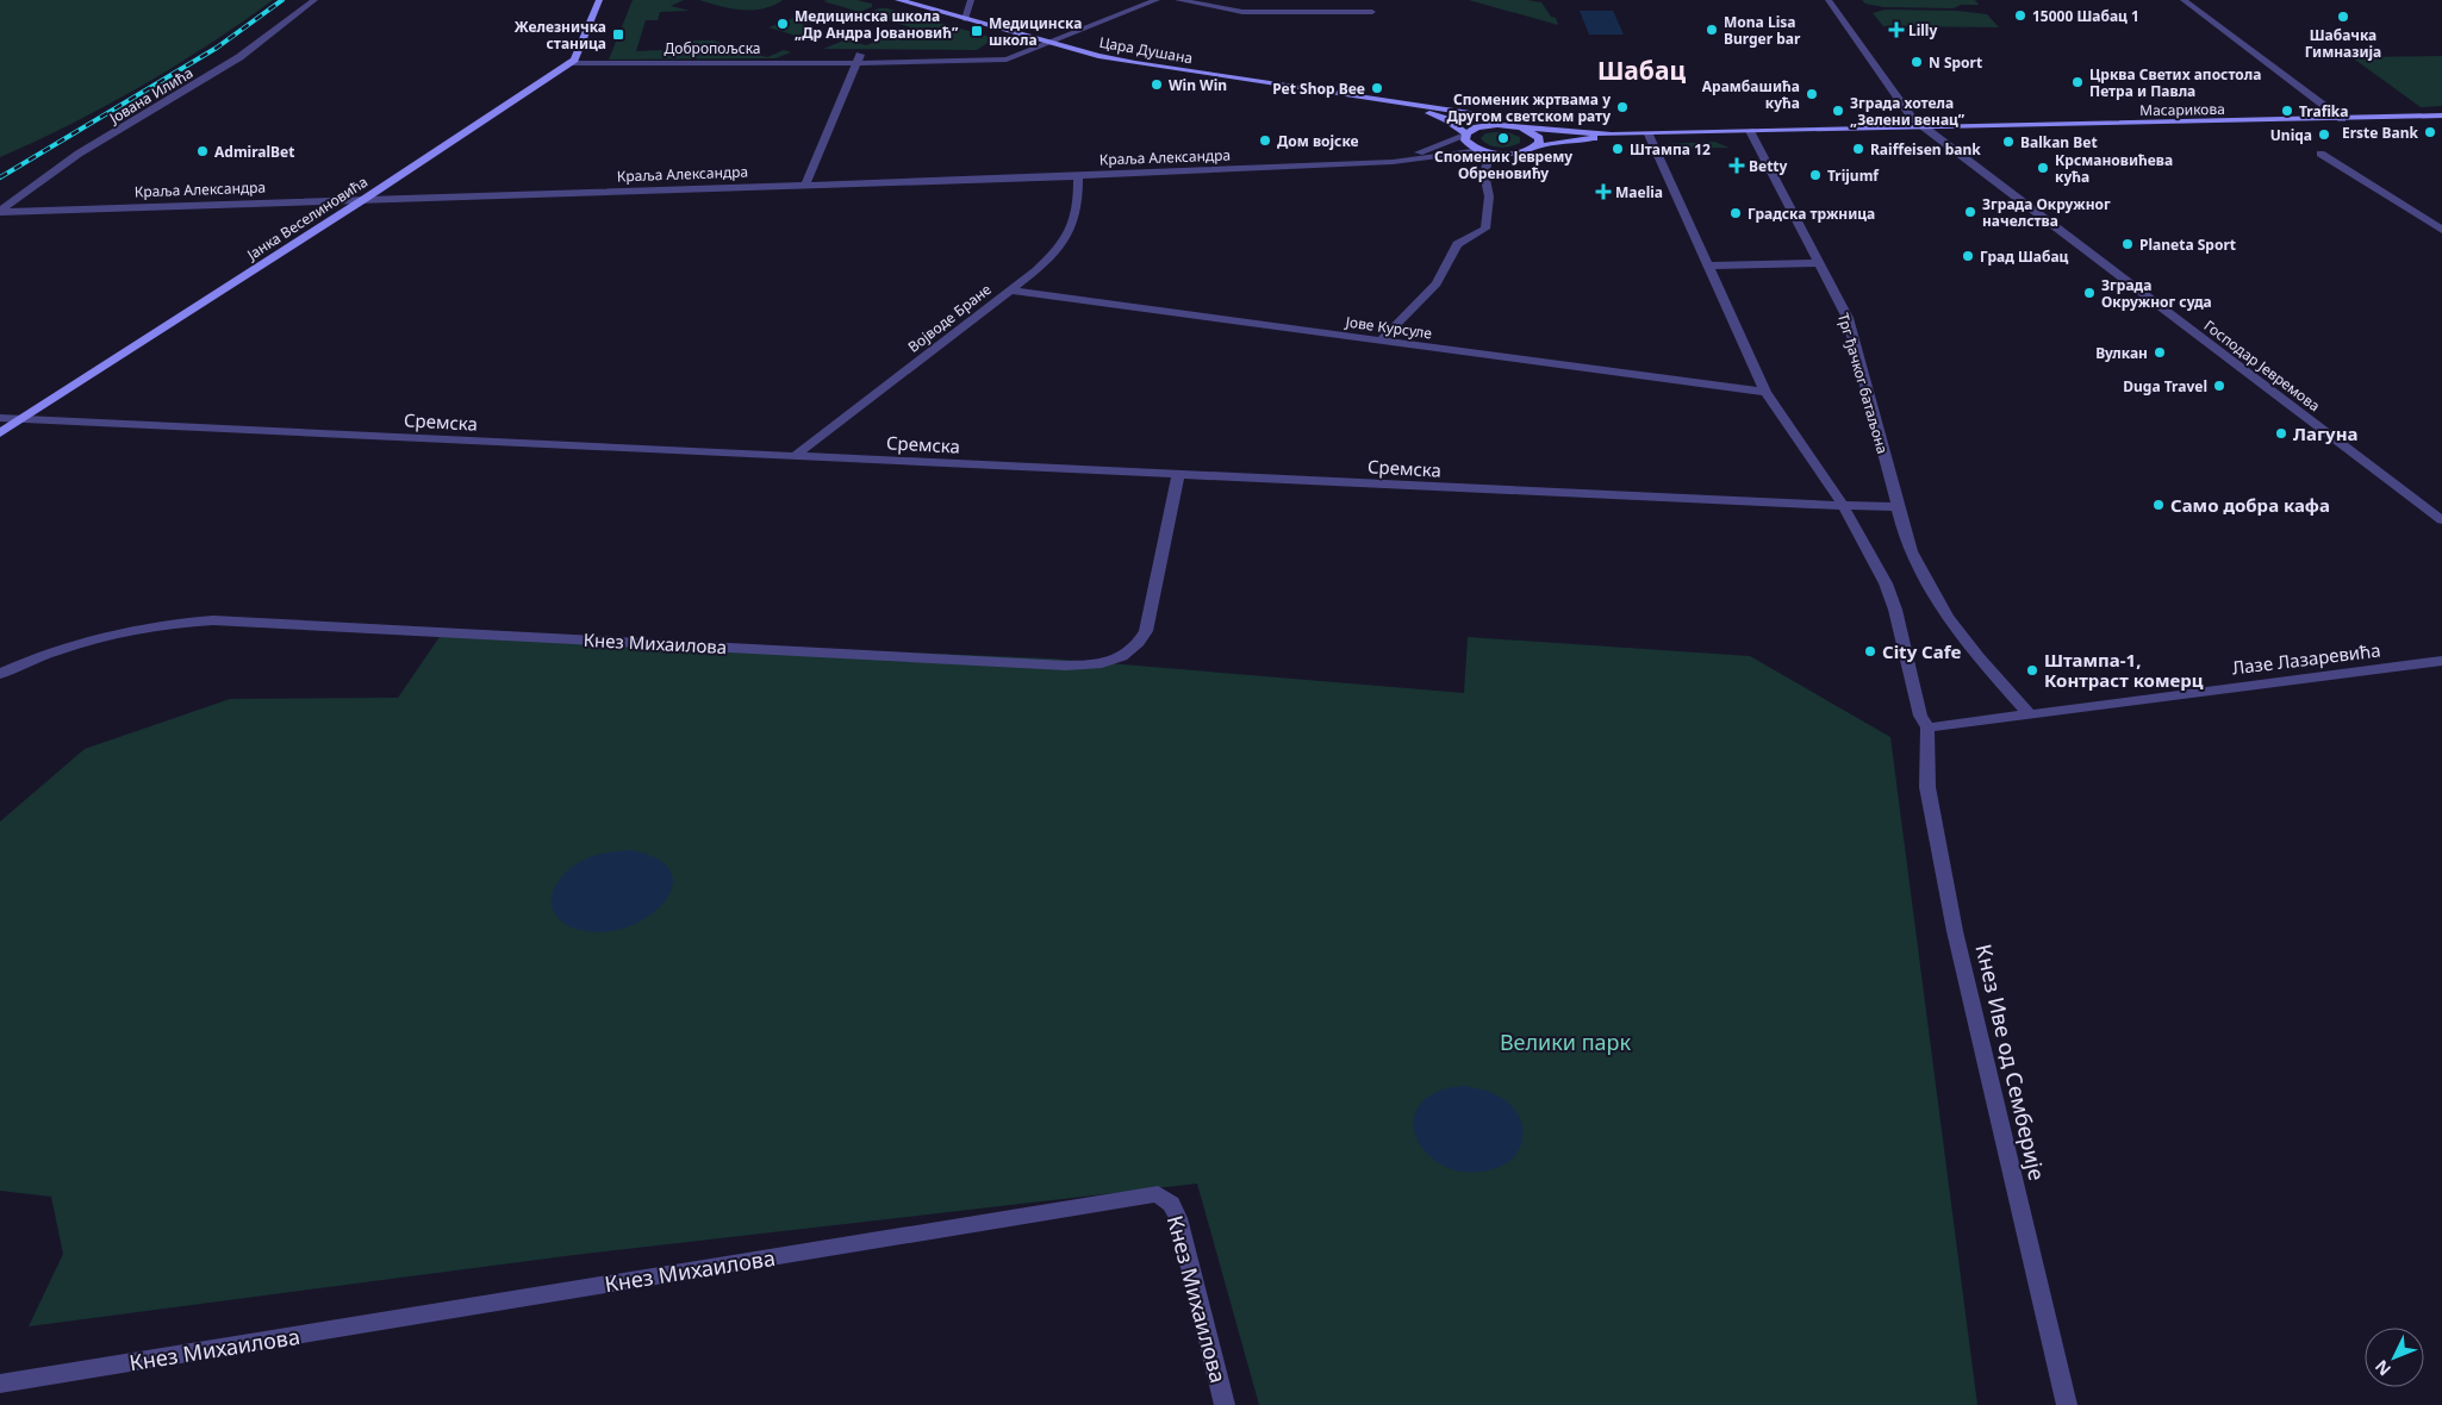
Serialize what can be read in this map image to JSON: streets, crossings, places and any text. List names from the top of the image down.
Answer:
{
  "streets": {
    "main road": ["Цара Душана", "Масарикова", "Јанка Веселиновића"],
    "street": [
      "Добропољска",
      "Јована Илића",
      "Краља Александра",
      "Војводе Бране",
      "Јове Курсуле",
      "Господар Јевремова",
      "Трг ђачког батаљона",
      "Сремска",
      "Кнез Михаилова",
      "Лазе Лазаревића",
      "Кнез Иве од Семберије"
    ]
  },
  "crossings": [
    ["Добропољска", "Цара Душана"],
    ["Добропољска", "Јанка Веселиновића"],
    ["Цара Душана", "Краља Александра"],
    ["Јована Илића", "Краља Александра"],
    ["Масарикова", "Господар Јевремова"],
    ["Краља Александра", "Јанка Веселиновића"],
    ["Краља Александра", "Војводе Бране"],
    ["Јанка Веселиновића", "Сремска"],
    ["Војводе Бране", "Јове Курсуле"],
    ["Војводе Бране", "Сремска"],
    ["Трг ђачког батаљона", "Лазе Лазаревића"],
    ["Сремска", "Кнез Михаилова"],
    ["Лазе Лазаревића", "Кнез Иве од Семберије"]
  ],
  "districts": ["Шабац"],
  "parks": ["Велики парк"],
  "places": {
    "other": [
      "15000 Шабац 1",
      "Шабачка Гимназија",
      "Медицинска школа „Др Андра Јовановић”",
      "Mona Lisa Burger bar",
      "N Sport",
      "Црква Светих апостола Петра и Павла",
      "Win Win",
      "Pet Shop Bee",
      "Арамбашића кућа",
      "Споменик жртвама у Другом светском рату",
      "Зграда хотела „Зелени венац”",
      "Trafika",
      "Erste Bank",
      "Uniqa",
      "Споменик Јеврему Обреновићу",
      "Дом војске",
      "Balkan Bet",
      "Штампа 12",
      "Raiffeisen bank",
      "AdmiralBet",
      "Крсмановићева кућа",
      "Trijumf",
      "Зграда Окружног начелства",
      "Градска тржница",
      "Planeta Sport",
      "Град Шабац",
      "Зграда Окружног суда",
      "Вулкан",
      "Duga Travel",
      "Лагуна",
      "Само добра кафа",
      "City Cafe",
      "Штампа-1, Контраст комерц"
    ],
    "health": ["Lilly", "Betty", "Maelia"],
    "transit": ["Медицинска школа", "Железничка станица"]
  },
  "north": "bottom left"
}
